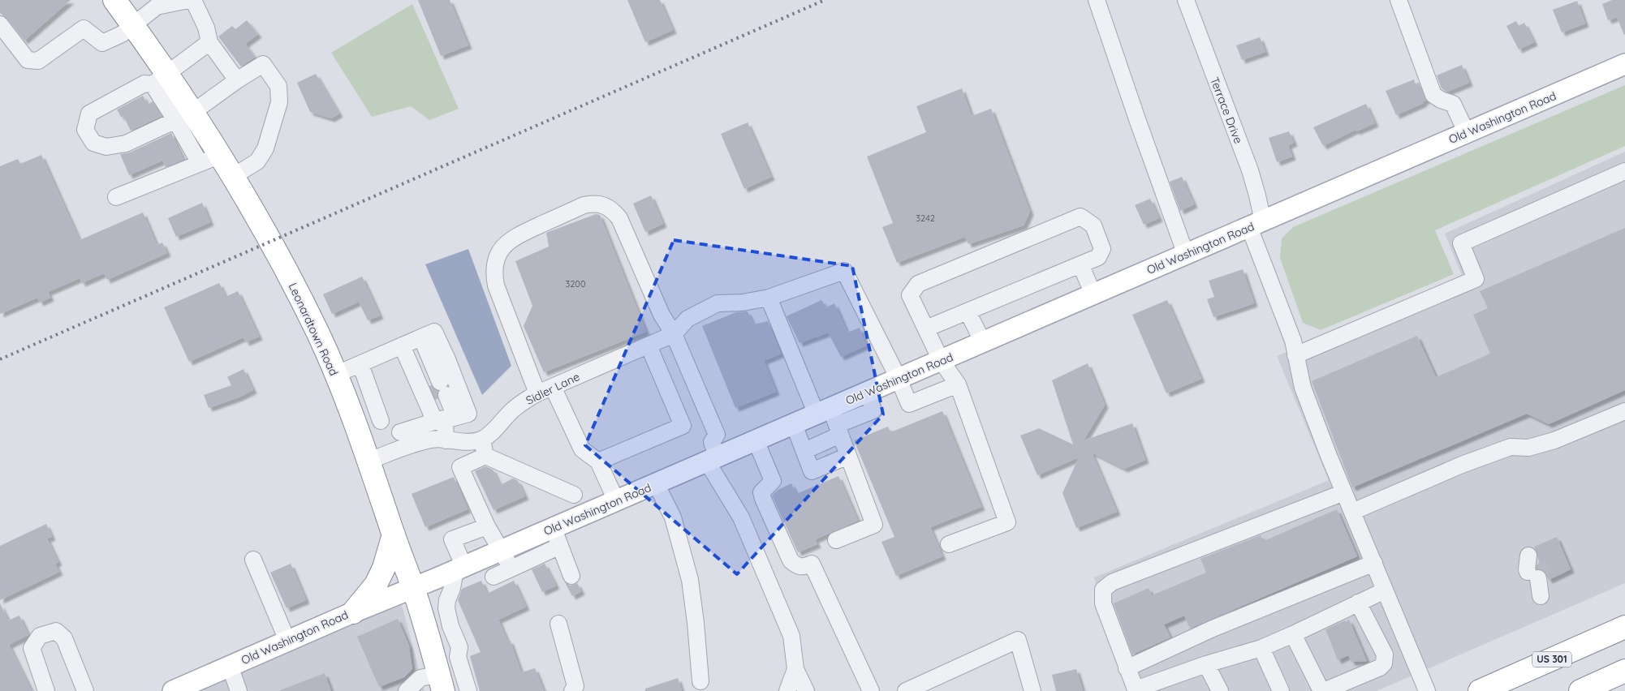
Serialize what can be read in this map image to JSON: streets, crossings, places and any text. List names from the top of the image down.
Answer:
{
  "streets": {
    "highway": ["Leonardtown Road", "US 301"],
    "main road": ["Old Washington Road"],
    "street": ["Terrace Drive", "Sidler Lane"]
  },
  "crossings": [
    ["Terrace Drive", "Old Washington Road"],
    ["Old Washington Road", "Leonardtown Road"]
  ],
  "house_numbers": ["3242", "3200"]
}
